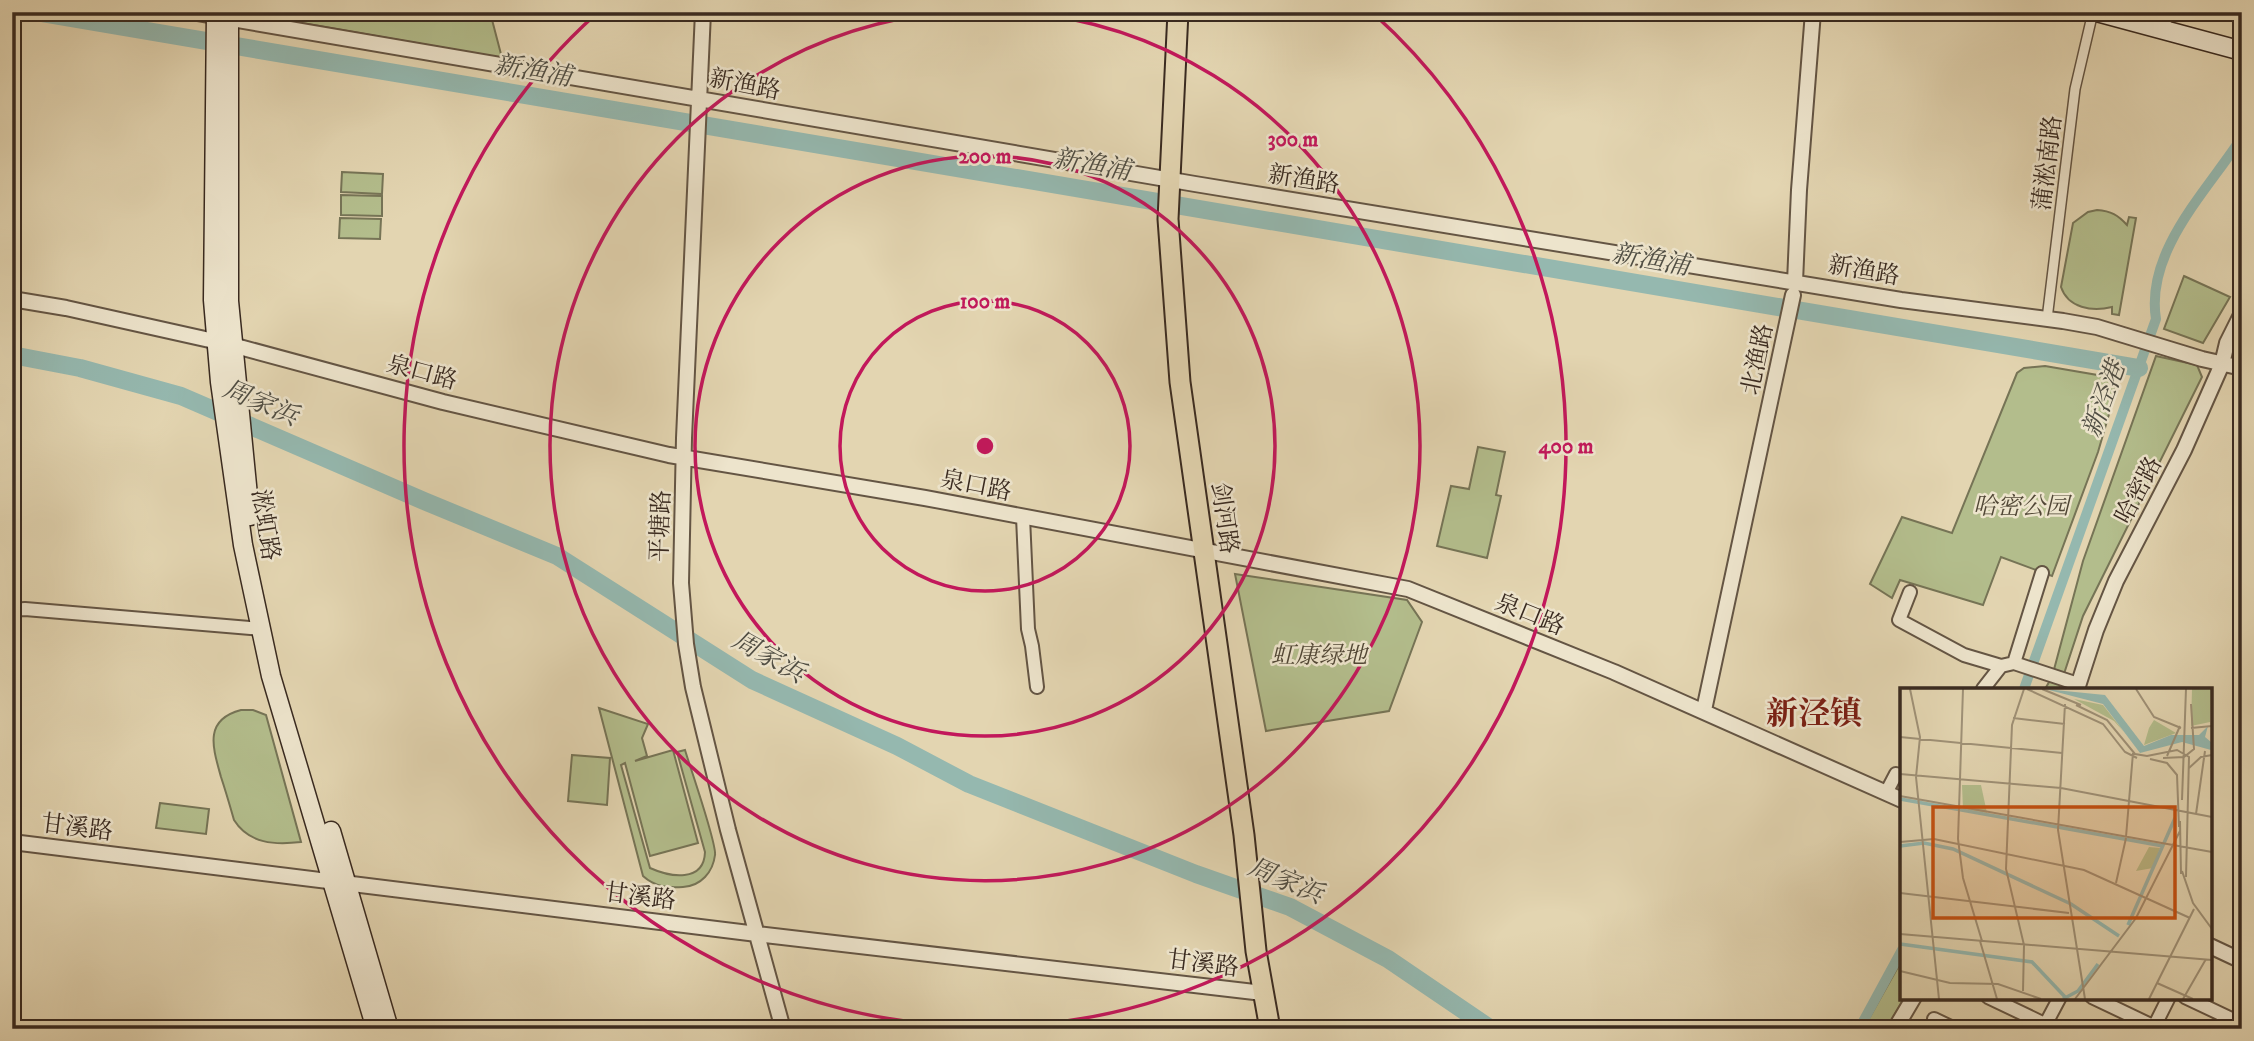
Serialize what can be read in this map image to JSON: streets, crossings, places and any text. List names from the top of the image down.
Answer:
{
  "streets": {
    "main road": ["剑河路", "淞虹路"],
    "street": [
      "新渔路",
      "蒲淞南路",
      "北渔路",
      "泉口路",
      "哈密路",
      "平塘路",
      "甘溪路"
    ]
  },
  "crossings": [
    ["新渔路", "蒲淞南路"],
    ["新渔路", "北渔路"],
    ["新渔路", "哈密路"],
    ["新渔路", "剑河路"],
    ["新渔路", "淞虹路"],
    ["新渔路", "平塘路"],
    ["北渔路", "泉口路"],
    ["泉口路", "剑河路"],
    ["泉口路", "淞虹路"],
    ["泉口路", "平塘路"],
    ["剑河路", "甘溪路"],
    ["淞虹路", "甘溪路"],
    ["平塘路", "甘溪路"]
  ],
  "districts": ["新泾镇"],
  "water": ["新渔浦", "新泾港", "周家浜"],
  "parks": ["哈密公园", "虹康绿地"],
  "rings": [
    "300 m",
    "200 m",
    "100 m",
    "400 m"
  ]
}
